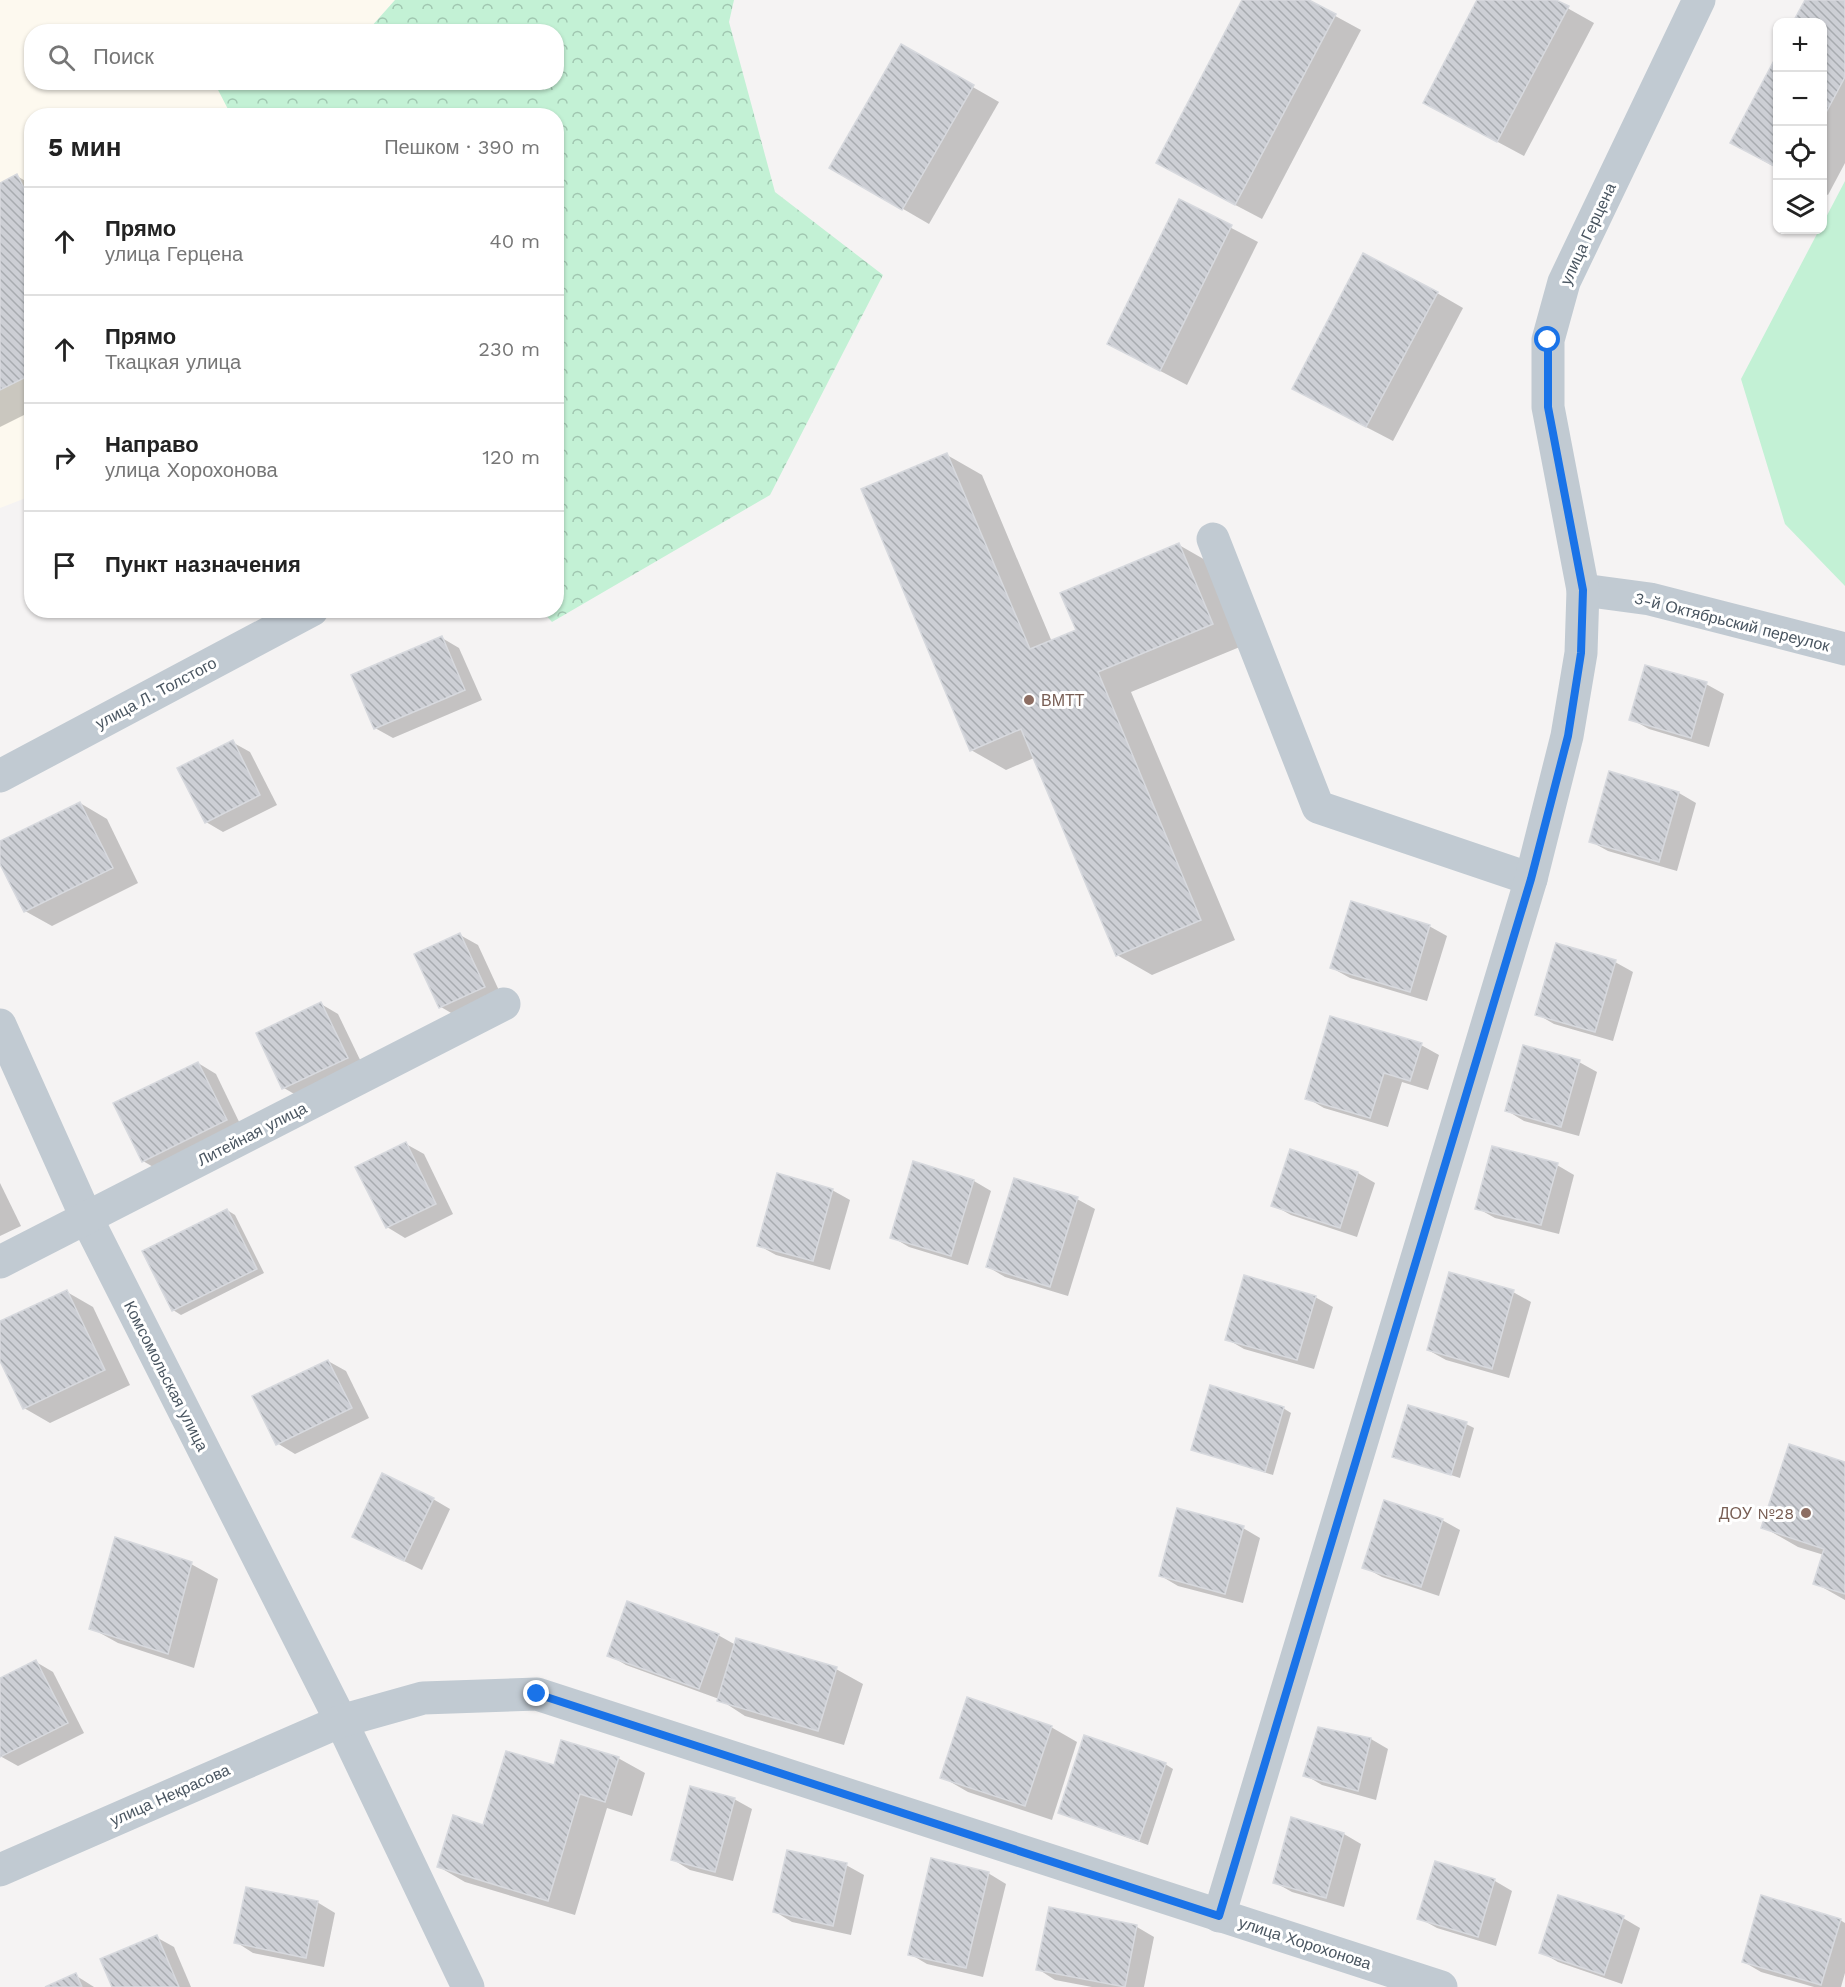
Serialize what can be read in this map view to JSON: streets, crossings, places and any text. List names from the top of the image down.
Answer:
{
  "streets": {
    "street": [
      "улица Герцена",
      "3-й Октябрьский переулок",
      "улица Л. Толстого",
      "Литейная улица",
      "Комсомольская улица",
      "улица Некрасова",
      "улица Хорохонова"
    ]
  },
  "crossings": [
    ["улица Герцена", "3-й Октябрьский переулок"],
    ["улица Герцена", "улица Хорохонова"],
    ["Литейная улица", "Комсомольская улица"],
    ["Комсомольская улица", "улица Некрасова"],
    ["Комсомольская улица", "улица Хорохонова"],
    ["улица Некрасова", "улица Хорохонова"]
  ],
  "places": ["ВМТТ", "ДОУ №28"],
  "page": {
    "map_buttons": ["+", "−"],
    "search": "Поиск",
    "heading": ["5 мин", "Пешком · 390 m"],
    "list": [
      ["Прямо", "улица Герцена", "40 m"],
      ["Прямо", "Ткацкая улица", "230 m"],
      ["Направо", "улица Хорохонова", "120 m"],
      "Пункт назначения"
    ]
  }
}
